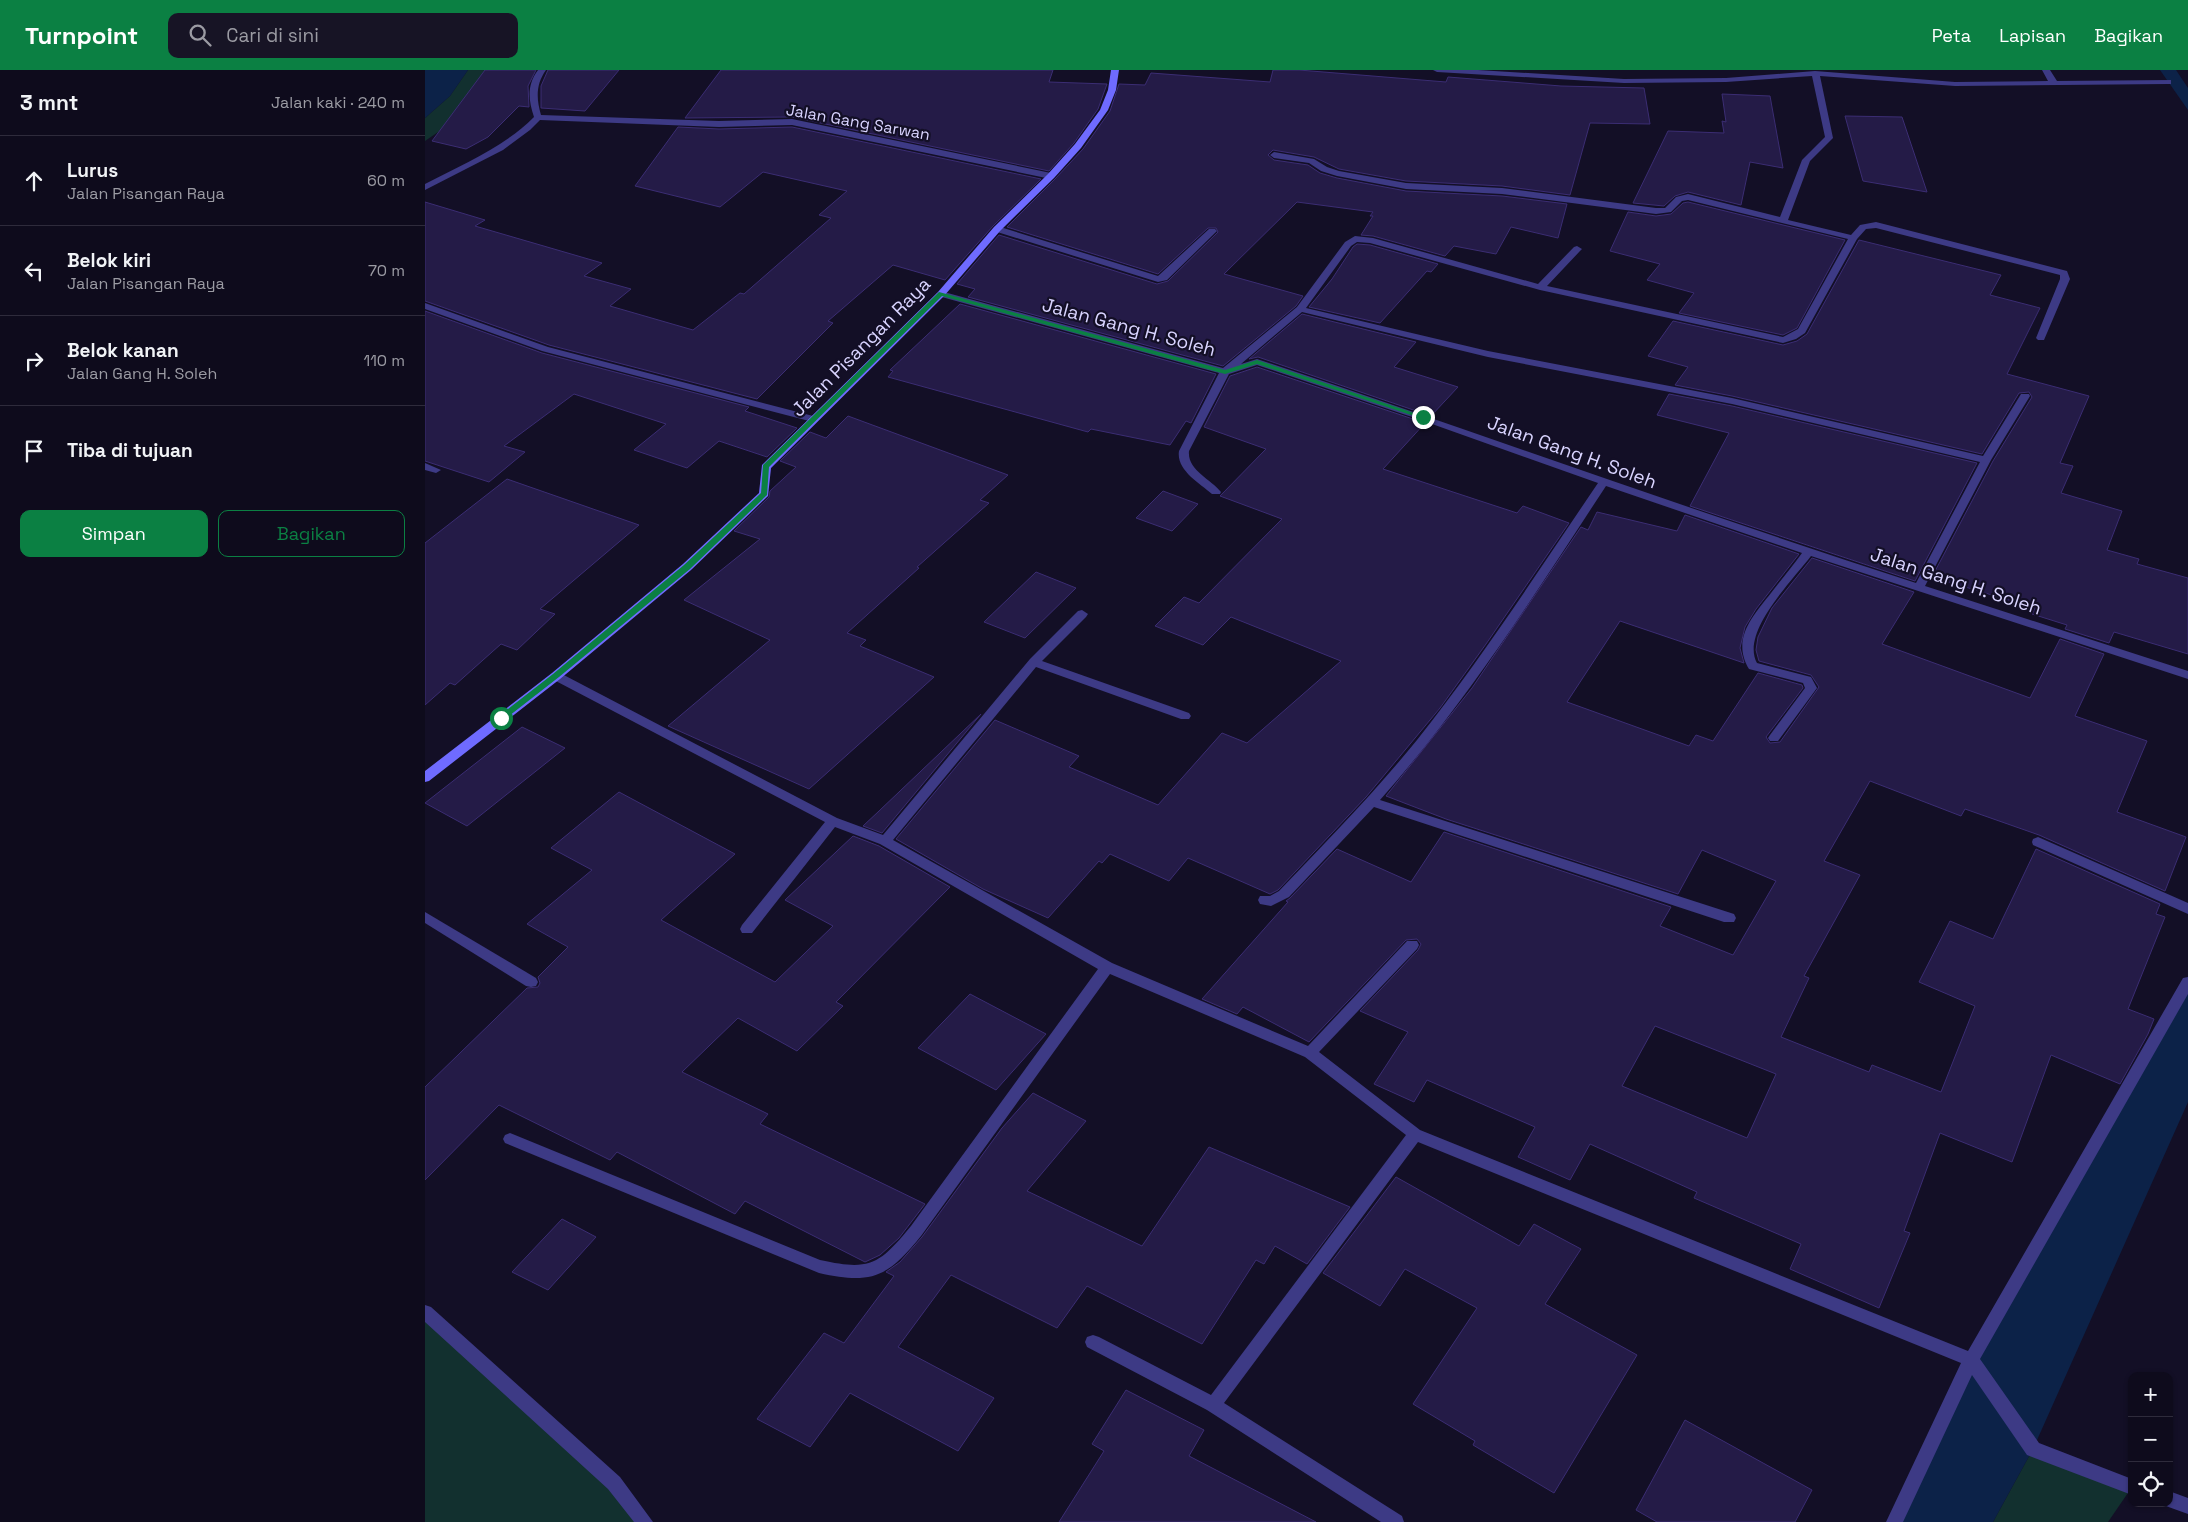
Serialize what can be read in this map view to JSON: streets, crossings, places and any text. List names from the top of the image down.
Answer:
{
  "streets": {
    "street": ["Jalan Gang Sarwan", "Jalan Gang H. Soleh", "Jalan Pisangan Raya"]
  },
  "crossings": [
    ["Jalan Gang Sarwan", "Jalan Pisangan Raya"],
    ["Jalan Gang H. Soleh", "Jalan Pisangan Raya"]
  ],
  "page": {
    "header": "Turnpoint",
    "search": "Cari di sini",
    "nav": ["Peta", "Lapisan", "Bagikan"],
    "heading": ["3 mnt", "Jalan kaki · 240 m"],
    "list": [
      ["Lurus", "Jalan Pisangan Raya", "60 m"],
      ["Belok kiri", "Jalan Pisangan Raya", "70 m"],
      ["Belok kanan", "Jalan Gang H. Soleh", "110 m"],
      "Tiba di tujuan"
    ],
    "buttons": ["Simpan", "Bagikan"],
    "map_buttons": ["+", "−"]
  }
}
